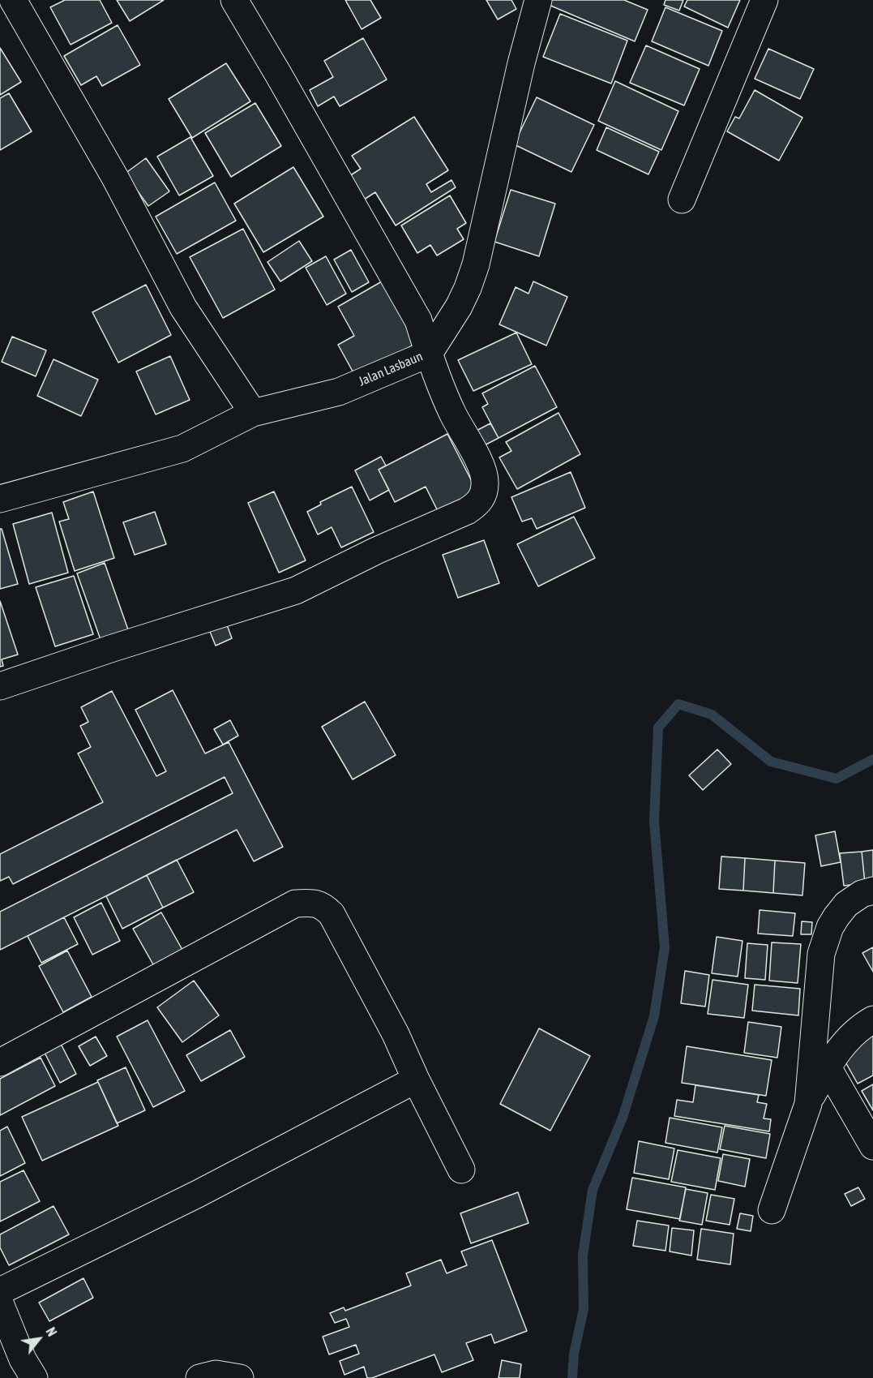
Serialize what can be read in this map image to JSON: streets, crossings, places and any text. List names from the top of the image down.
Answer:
{
  "streets": {
    "street": ["Jalan Lasbaun"]
  },
  "north": "top right"
}
